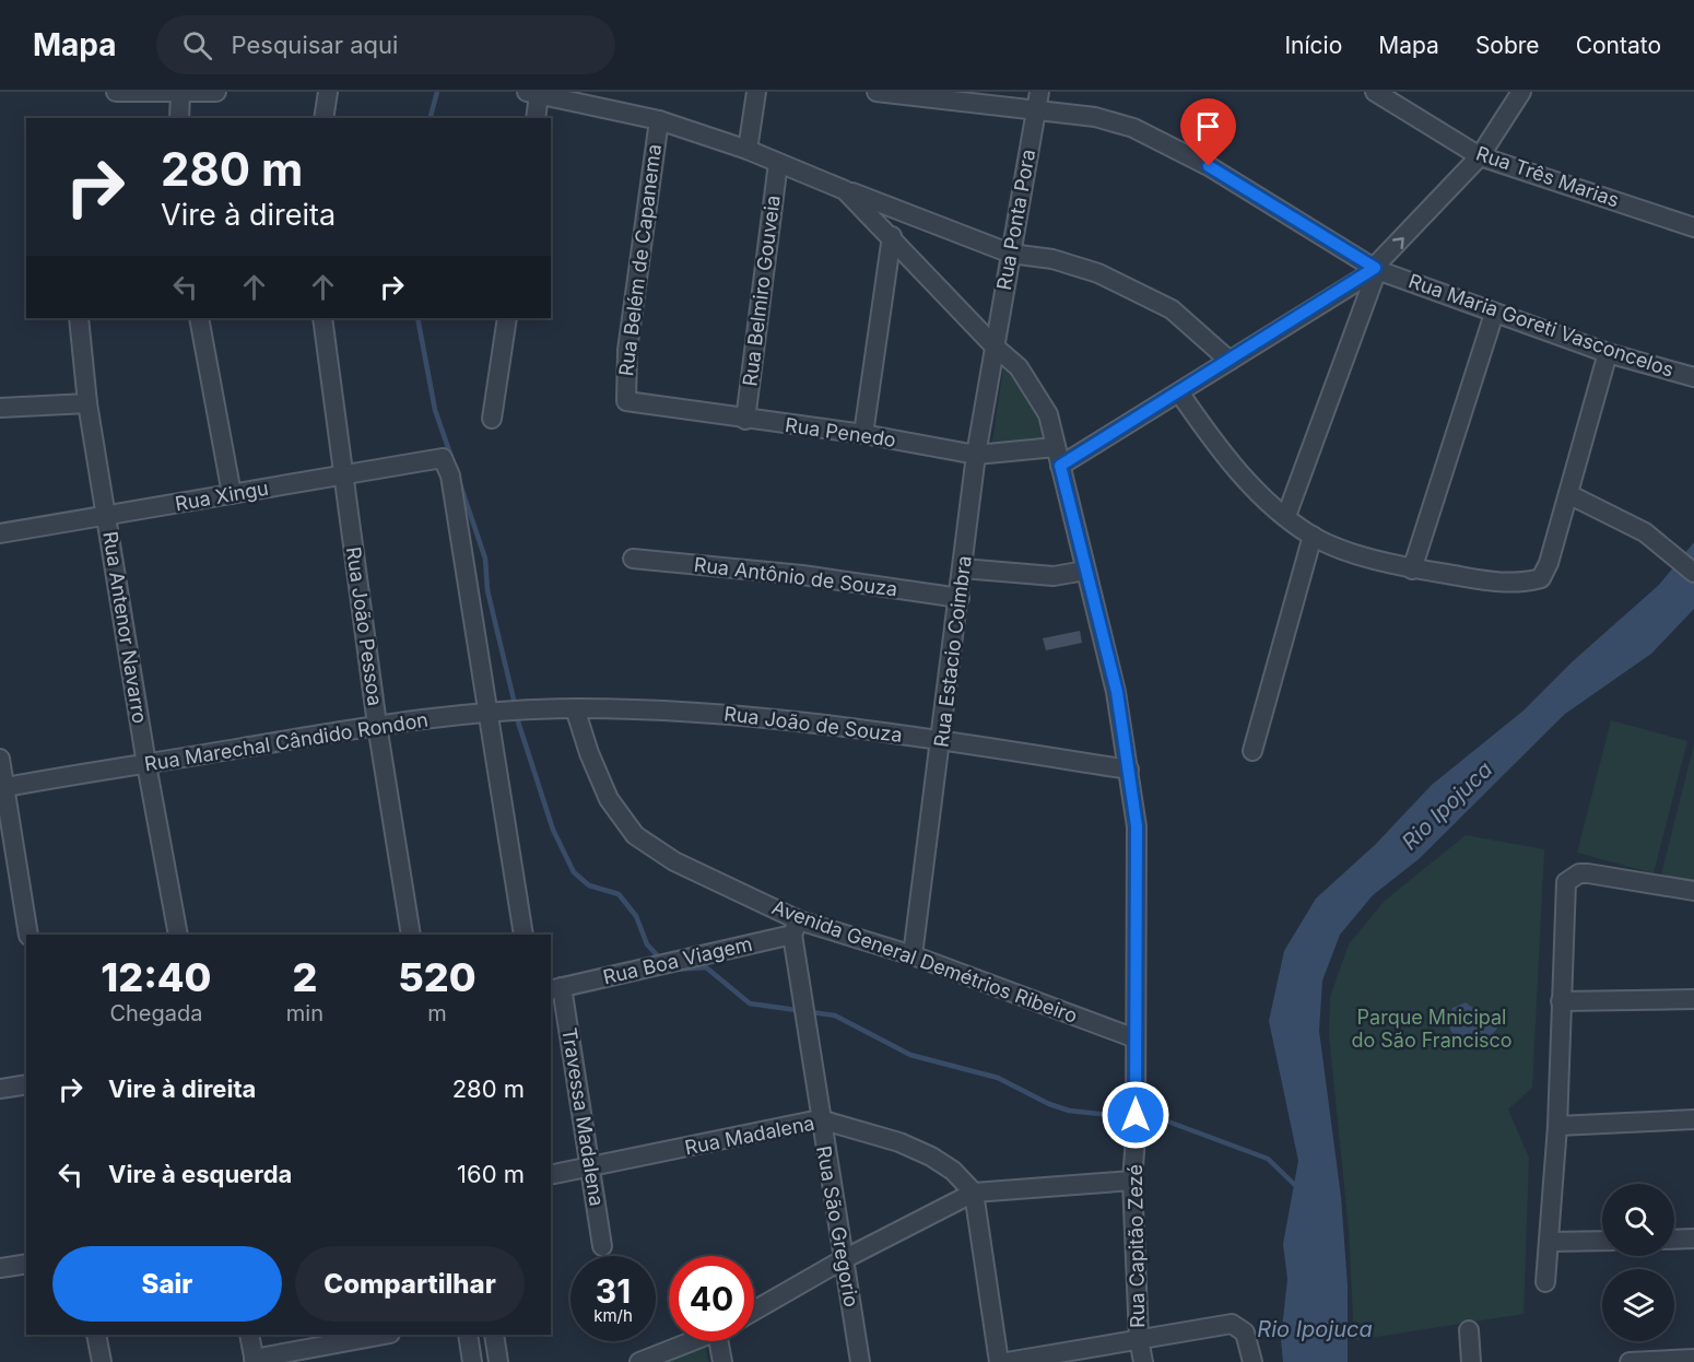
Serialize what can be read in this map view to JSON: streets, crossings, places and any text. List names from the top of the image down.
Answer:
{
  "streets": {
    "street": [
      "Rua Três Marias",
      "Rua Ponta Pora",
      "Rua Belém de Capanema",
      "Rua Belmiro Gouveia",
      "Rua Maria Goreti Vasconcelos",
      "Rua Penedo",
      "Rua Xingu",
      "Rua Antônio de Souza",
      "Rua João Pessoa",
      "Rua Antenor Navarro",
      "Rua Estacio Coimbra",
      "Rua João de Souza",
      "Rua Marechal Cândido Rondon",
      "Rua Boa Viagem",
      "Avenida General Demétrios Ribeiro",
      "Travessa Madalena",
      "Rua Madalena",
      "Rua São Gregorio",
      "Rua Capitão Zezé"
    ]
  },
  "crossings": [
    ["Rua Ponta Pora", "Rua Maria Goreti Vasconcelos"],
    ["Rua Ponta Pora", "Rua Estacio Coimbra"],
    ["Rua Ponta Pora", "Rua Capitão Zezé"],
    ["Rua Belém de Capanema", "Rua Penedo"],
    ["Rua Belmiro Gouveia", "Rua Penedo"],
    ["Rua Penedo", "Rua Estacio Coimbra"],
    ["Rua Penedo", "Rua Capitão Zezé"],
    ["Rua Xingu", "Rua João Pessoa"],
    ["Rua Xingu", "Rua Antenor Navarro"],
    ["Rua Xingu", "Rua Marechal Cândido Rondon"],
    ["Rua Antônio de Souza", "Rua Estacio Coimbra"],
    ["Rua João Pessoa", "Rua Marechal Cândido Rondon"],
    ["Rua Antenor Navarro", "Rua Marechal Cândido Rondon"],
    ["Rua Estacio Coimbra", "Rua João de Souza"],
    ["Rua Estacio Coimbra", "Avenida General Demétrios Ribeiro"],
    ["Rua Estacio Coimbra", "Rua Capitão Zezé"],
    ["Rua João de Souza", "Rua Marechal Cândido Rondon"],
    ["Rua João de Souza", "Avenida General Demétrios Ribeiro"],
    ["Rua João de Souza", "Rua Capitão Zezé"],
    ["Rua Marechal Cândido Rondon", "Avenida General Demétrios Ribeiro"],
    ["Rua Boa Viagem", "Avenida General Demétrios Ribeiro"],
    ["Rua Boa Viagem", "Travessa Madalena"],
    ["Rua Boa Viagem", "Rua São Gregorio"],
    ["Avenida General Demétrios Ribeiro", "Rua São Gregorio"],
    ["Avenida General Demétrios Ribeiro", "Rua Capitão Zezé"],
    ["Travessa Madalena", "Rua Madalena"],
    ["Rua Madalena", "Rua São Gregorio"]
  ],
  "water": ["Rio Ipojuca"],
  "parks": ["Parque Mnicipal do São Francisco"],
  "page": {
    "header": "Mapa",
    "search": "Pesquisar aqui",
    "nav": [
      "Início",
      "Mapa",
      "Sobre",
      "Contato"
    ],
    "turn": ["280 m", "Vire à direita"],
    "eta": [
      "12:40",
      "Chegada",
      "2",
      "min",
      "520",
      "m"
    ],
    "list": [
      {
        "name": "Vire à direita",
        "value": "280 m"
      },
      {
        "name": "Vire à esquerda",
        "value": "160 m"
      }
    ],
    "buttons": ["Sair", "Compartilhar"],
    "speed": "31 km/h",
    "limit": "40"
  }
}
